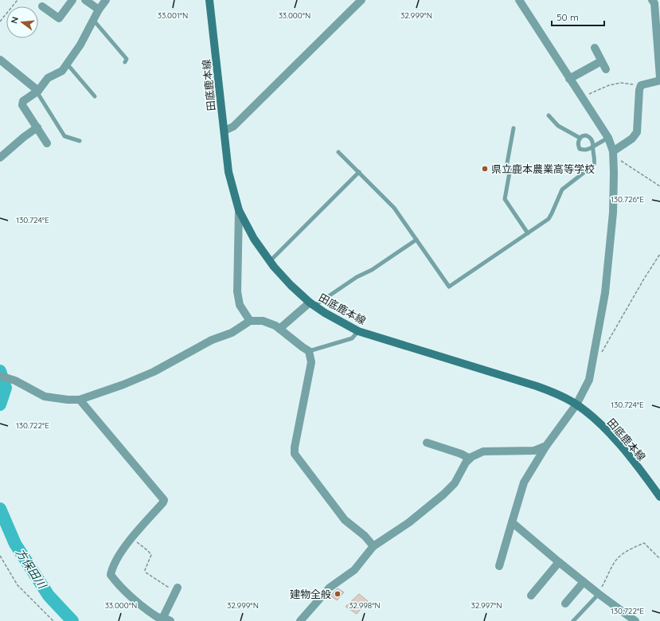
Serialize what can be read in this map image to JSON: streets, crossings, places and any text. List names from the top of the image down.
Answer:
{
  "streets": {
    "main road": ["田底鹿本線"]
  },
  "water": ["方保田川"],
  "places": ["県立鹿本農業高等学校", "建物全般"],
  "scale_bar": "50 m",
  "north": "left",
  "coordinates": [
    "33.001°N",
    "33.000°N",
    "32.999°N",
    "130.726°E",
    "130.724°E",
    "130.722°E",
    "32.998°N",
    "32.997°N"
  ]
}
